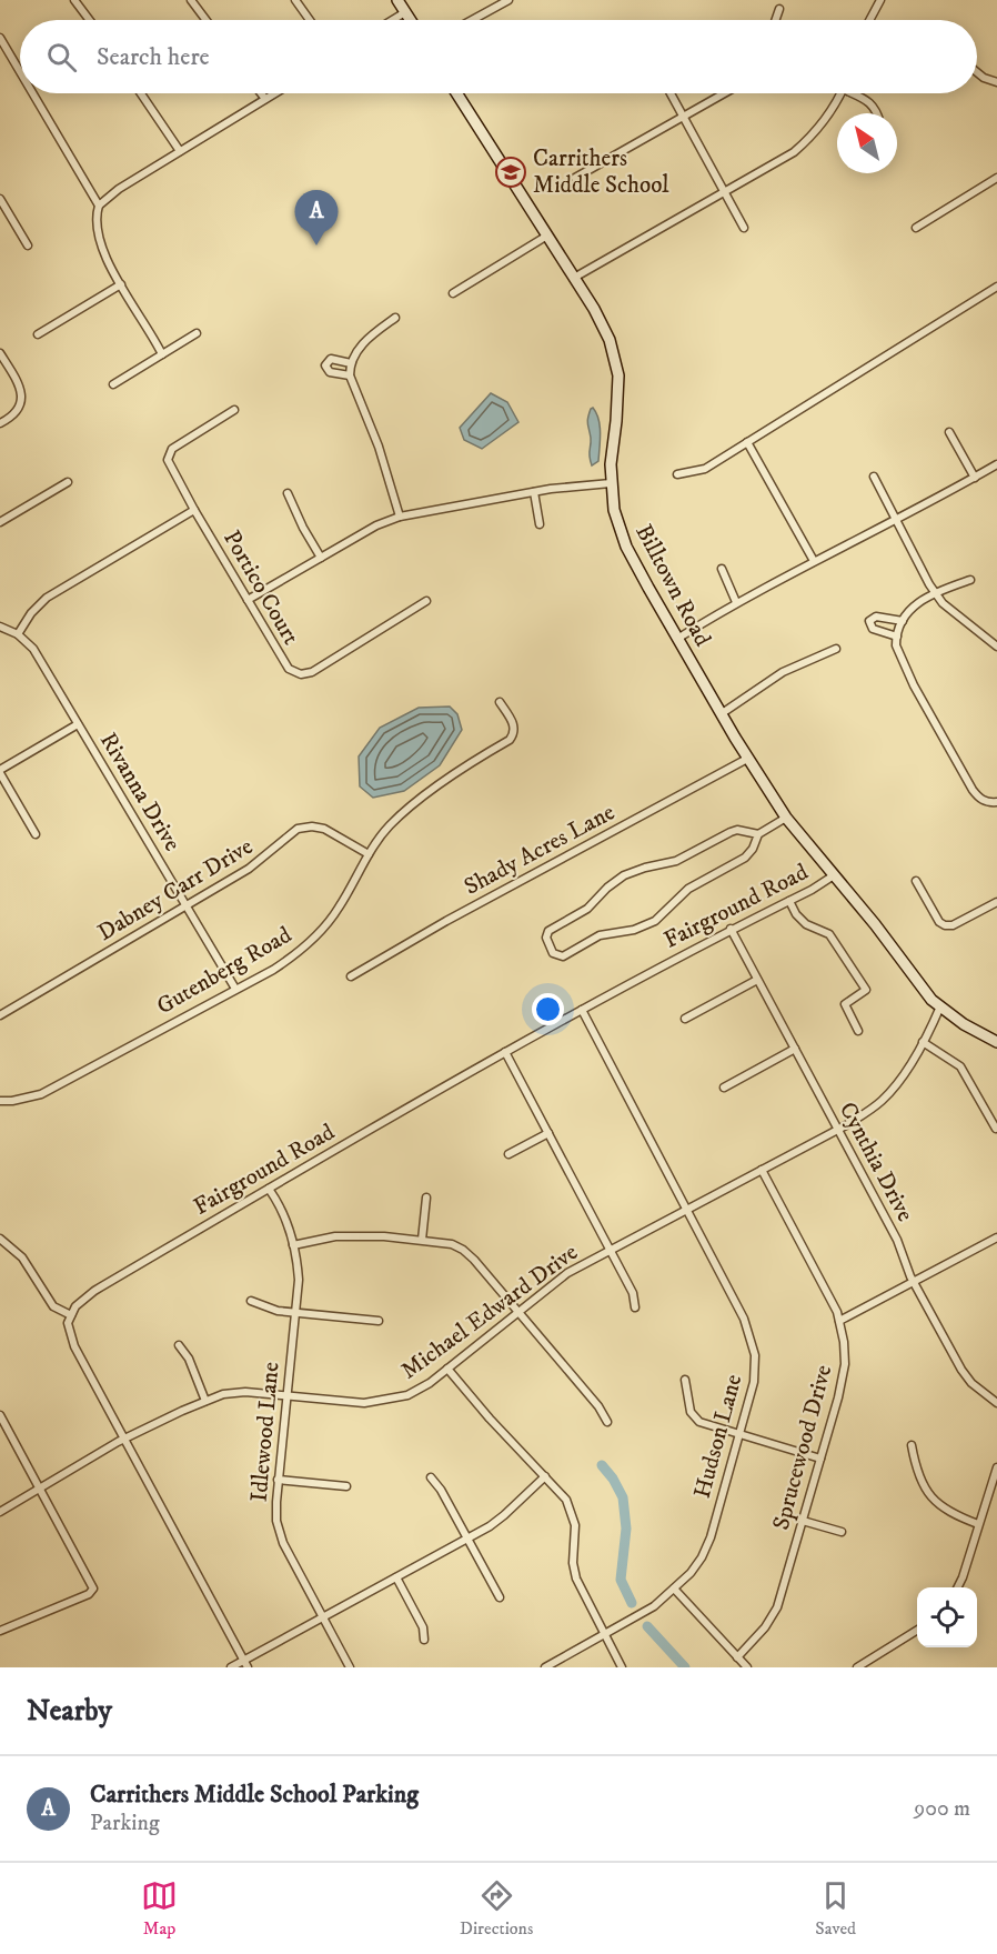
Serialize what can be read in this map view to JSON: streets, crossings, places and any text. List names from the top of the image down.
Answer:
{
  "streets": {
    "main road": ["Billtown Road"],
    "street": [
      "Portico Court",
      "Rivanna Drive",
      "Shady Acres Lane",
      "Dabney Carr Drive",
      "Fairground Road",
      "Gutenberg Road",
      "Cynthia Drive",
      "Michael Edward Drive",
      "Idlewood Lane",
      "Hudson Lane",
      "Sprucewood Drive"
    ]
  },
  "crossings": [
    ["Billtown Road", "Shady Acres Lane"],
    ["Billtown Road", "Fairground Road"],
    ["Billtown Road", "Michael Edward Drive"],
    ["Rivanna Drive", "Dabney Carr Drive"],
    ["Rivanna Drive", "Gutenberg Road"],
    ["Dabney Carr Drive", "Gutenberg Road"],
    ["Fairground Road", "Cynthia Drive"],
    ["Fairground Road", "Idlewood Lane"],
    ["Fairground Road", "Hudson Lane"],
    ["Cynthia Drive", "Michael Edward Drive"],
    ["Michael Edward Drive", "Idlewood Lane"],
    ["Michael Edward Drive", "Hudson Lane"],
    ["Michael Edward Drive", "Sprucewood Drive"]
  ],
  "places": {
    "school or university": ["Carrithers Middle School"]
  },
  "north": "top left",
  "page": {
    "search": "Search here",
    "pins": "A",
    "heading": "Nearby",
    "list": [
      {
        "mark": "A",
        "name": "Carrithers Middle School Parking",
        "note": "Parking",
        "value": "900 m"
      }
    ],
    "nav": ["Map", "Directions", "Saved"]
  }
}
